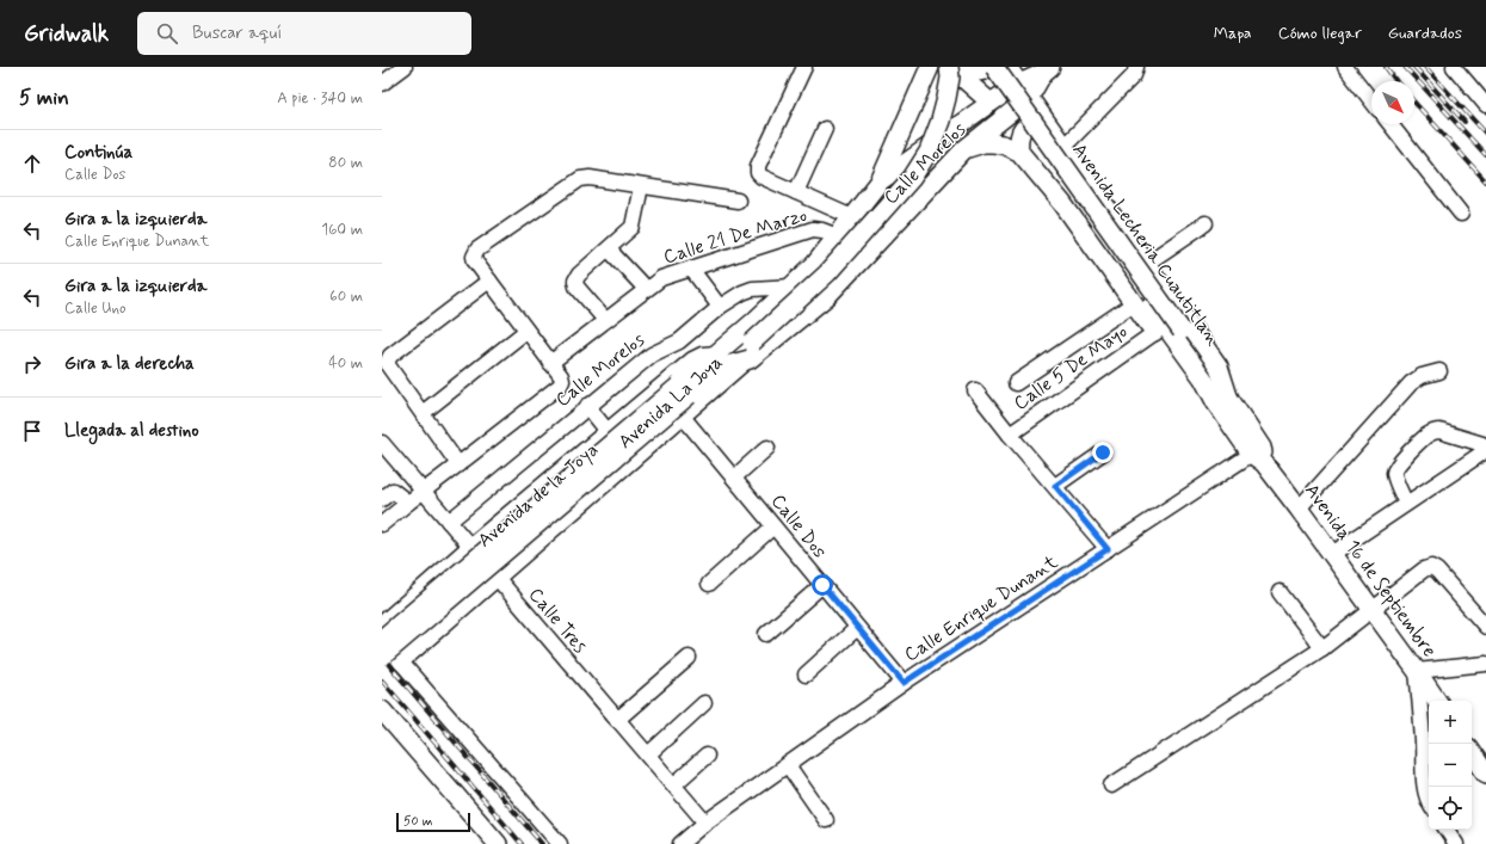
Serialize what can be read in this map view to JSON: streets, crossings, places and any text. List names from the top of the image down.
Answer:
{
  "streets": {
    "main road": [
      "Calle Morelos",
      "Avenida Lecheria Cuautitlan",
      "Avenida de la Joya",
      "Avenida 16 de Septiembre"
    ],
    "street": [
      "Calle 21 De Marzo",
      "Calle 5 De Mayo",
      "Avenida La Joya",
      "Calle Dos",
      "Calle Enrique Dunant",
      "Calle Tres"
    ]
  },
  "crossings": [
    ["Calle Morelos", "Calle 21 De Marzo"],
    ["Calle Morelos", "Avenida La Joya"],
    ["Calle Morelos", "Avenida de la Joya"],
    ["Calle Morelos", "Calle Tres"],
    ["Avenida Lecheria Cuautitlan", "Avenida 16 de Septiembre"],
    ["Avenida Lecheria Cuautitlan", "Calle Enrique Dunant"],
    ["Avenida La Joya", "Avenida de la Joya"],
    ["Avenida La Joya", "Calle Dos"],
    ["Avenida La Joya", "Calle Tres"],
    ["Calle Dos", "Calle Enrique Dunant"],
    ["Avenida 16 de Septiembre", "Calle Enrique Dunant"],
    ["Calle Enrique Dunant", "Calle Tres"]
  ],
  "scale_bar": "50 m",
  "north": "bottom right",
  "page": {
    "header": "Gridwalk",
    "search": "Buscar aquí",
    "nav": ["Mapa", "Cómo llegar", "Guardados"],
    "heading": ["5 min", "A pie · 340 m"],
    "list": [
      ["Continúa", "Calle Dos", "80 m"],
      ["Gira a la izquierda", "Calle Enrique Dunant", "160 m"],
      ["Gira a la izquierda", "Calle Uno", "60 m"],
      ["Gira a la derecha", "40 m"],
      "Llegada al destino"
    ],
    "map_buttons": ["+", "−"],
    "scale": "50 m"
  }
}
